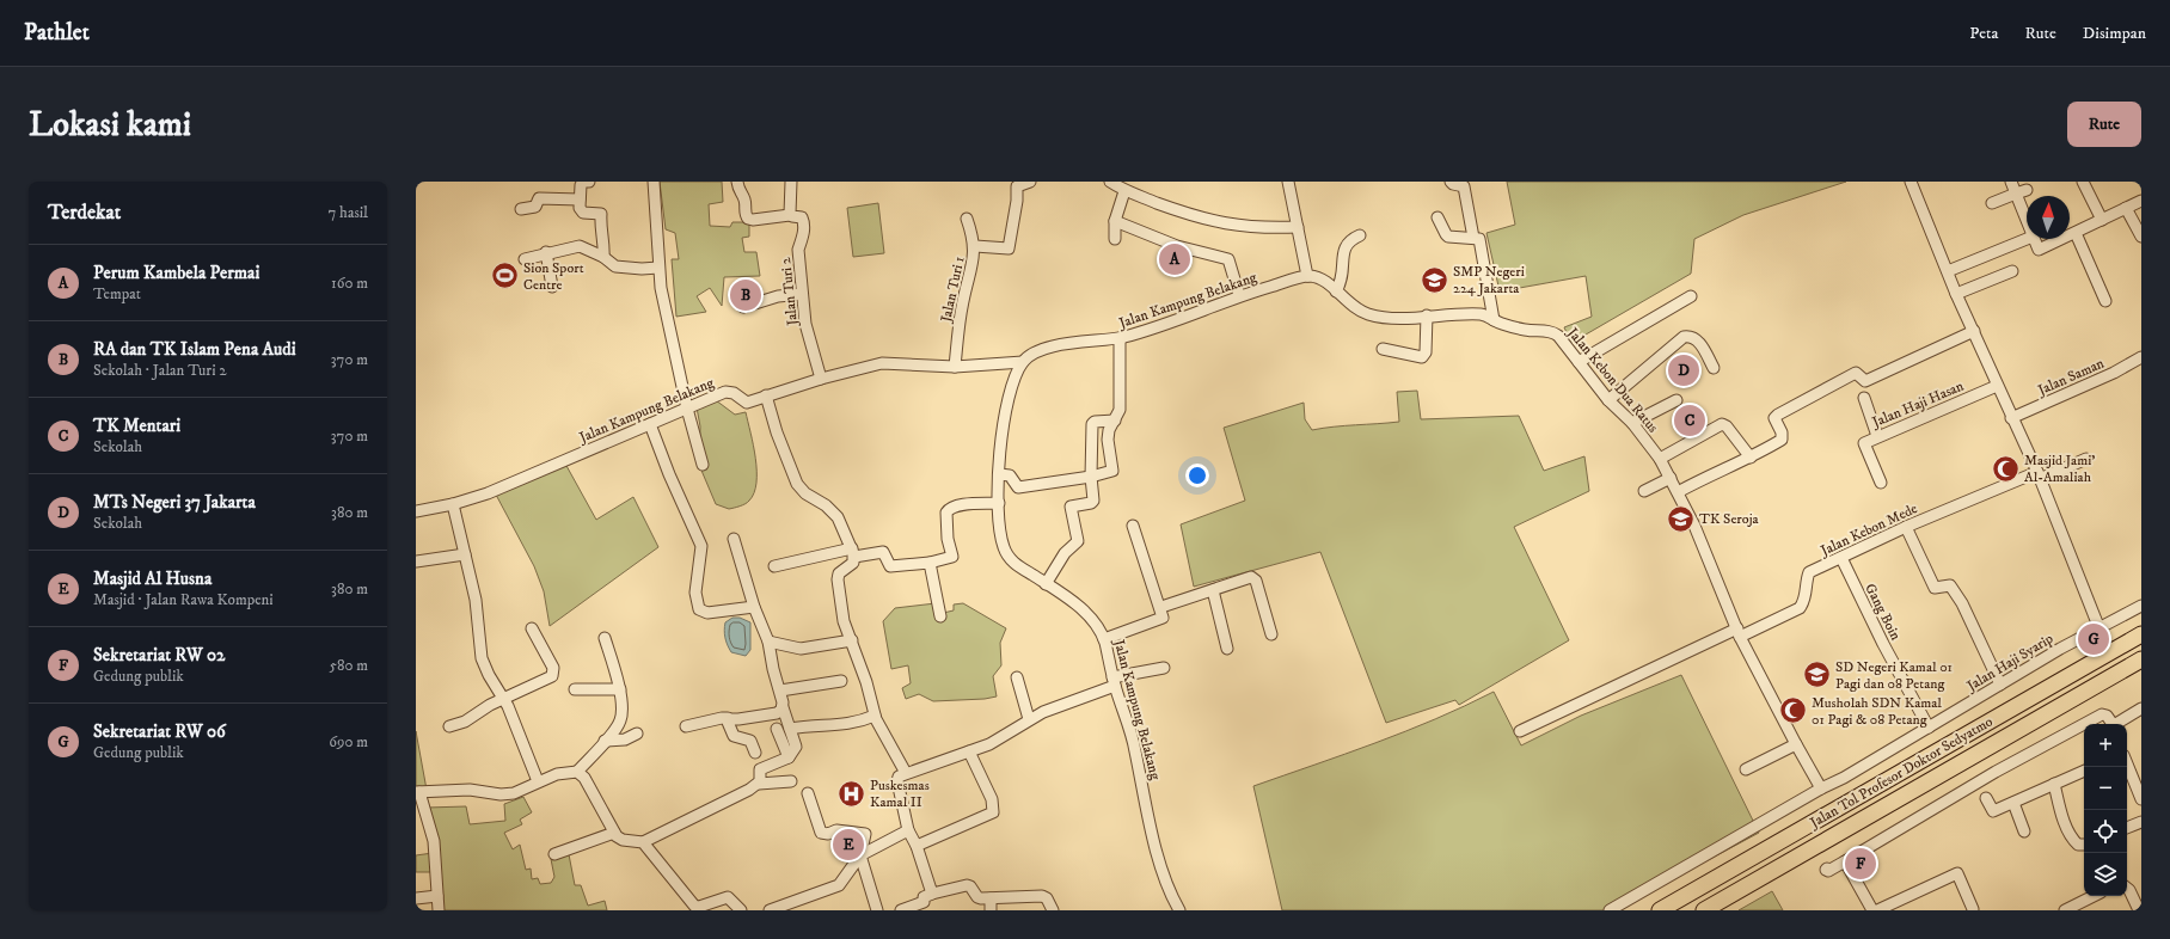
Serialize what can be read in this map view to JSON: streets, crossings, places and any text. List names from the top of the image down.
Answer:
{
  "streets": {
    "highway": ["Jalan Tol Profesor Doktor Sedyatmo"],
    "street": [
      "Jalan Turi 1",
      "Jalan Turi 2",
      "Jalan Kampung Belakang",
      "Jalan Saman",
      "Jalan Kebon Dua Ratus",
      "Jalan Haji Hasan",
      "Jalan Kebon Mede",
      "Gang Boin",
      "Jalan Haji Syarip"
    ]
  },
  "crossings": [
    ["Jalan Turi 1", "Jalan Kampung Belakang"],
    ["Jalan Turi 2", "Jalan Kampung Belakang"],
    ["Jalan Kampung Belakang", "Jalan Kebon Dua Ratus"],
    ["Jalan Kebon Dua Ratus", "Jalan Kebon Mede"],
    ["Jalan Kebon Dua Ratus", "Jalan Haji Syarip"],
    ["Jalan Kebon Mede", "Gang Boin"],
    ["Gang Boin", "Jalan Haji Syarip"]
  ],
  "places": {
    "sports": ["Sion Sport Centre"],
    "school or university": ["SMP Negeri 224 Jakarta", "TK Seroja", "SD Negeri Kamal 01 Pagi dan 08 Petang"],
    "mosque": ["Masjid Jami' Al-Amaliah", "Musholah SDN Kamal 01 Pagi & 08 Petang"],
    "hospital": ["Puskesmas Kamal II"]
  },
  "north": "top",
  "page": {
    "header": "Pathlet",
    "nav": ["Peta", "Rute", "Disimpan"],
    "buttons": "Rute",
    "title": "Lokasi kami",
    "heading": ["Terdekat", "7 hasil"],
    "pins": [
      "A",
      "B",
      "D",
      "C",
      "G",
      "E",
      "F"
    ],
    "list": [
      {
        "mark": "A",
        "name": "Perum Kambela Permai",
        "note": "Tempat",
        "value": "160 m"
      },
      {
        "mark": "B",
        "name": "RA dan TK Islam Pena Audi",
        "note": "Sekolah · Jalan Turi 2",
        "value": "370 m"
      },
      {
        "mark": "C",
        "name": "TK Mentari",
        "note": "Sekolah",
        "value": "370 m"
      },
      {
        "mark": "D",
        "name": "MTs Negeri 37 Jakarta",
        "note": "Sekolah",
        "value": "380 m"
      },
      {
        "mark": "E",
        "name": "Masjid Al Husna",
        "note": "Masjid · Jalan Rawa Kompeni",
        "value": "380 m"
      },
      {
        "mark": "F",
        "name": "Sekretariat RW 02",
        "note": "Gedung publik",
        "value": "580 m"
      },
      {
        "mark": "G",
        "name": "Sekretariat RW 06",
        "note": "Gedung publik",
        "value": "690 m"
      }
    ],
    "map_buttons": ["+", "−"]
  }
}
